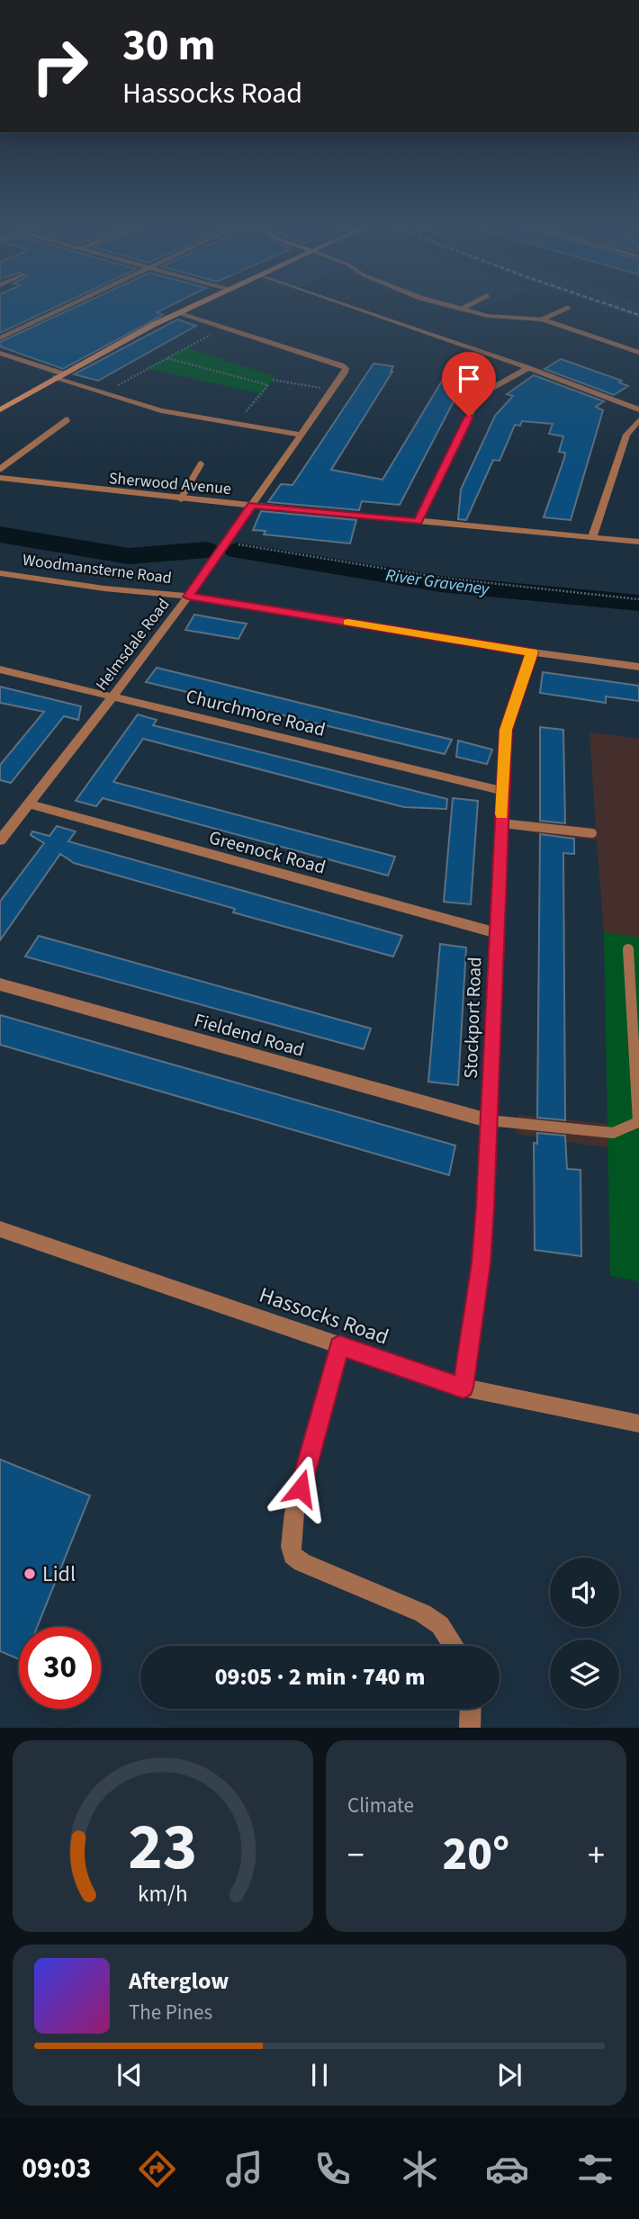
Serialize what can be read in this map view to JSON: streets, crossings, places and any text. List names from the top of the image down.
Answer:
{
  "streets": {
    "street": [
      "Sherwood Avenue",
      "Woodmansterne Road",
      "Helmsdale Road",
      "Churchmore Road",
      "Greenock Road",
      "Stockport Road",
      "Fieldend Road",
      "Hassocks Road"
    ]
  },
  "crossings": [
    ["Sherwood Avenue", "Helmsdale Road"],
    ["Woodmansterne Road", "Helmsdale Road"],
    ["Woodmansterne Road", "Stockport Road"],
    ["Helmsdale Road", "Churchmore Road"],
    ["Helmsdale Road", "Greenock Road"],
    ["Churchmore Road", "Stockport Road"],
    ["Greenock Road", "Stockport Road"],
    ["Stockport Road", "Fieldend Road"],
    ["Stockport Road", "Hassocks Road"]
  ],
  "water": ["River Graveney"],
  "places": ["Lidl"],
  "page": {
    "turn": ["30 m", "Hassocks Road"],
    "limit": "30",
    "trip": "09:05 · 2 min · 740 m",
    "tile": "Climate",
    "heat": ["−", "20°", "+"],
    "song": ["Afterglow", "The Pines"],
    "tabs": "09:03",
    "gauge": ["23", "km/h"]
  }
}
